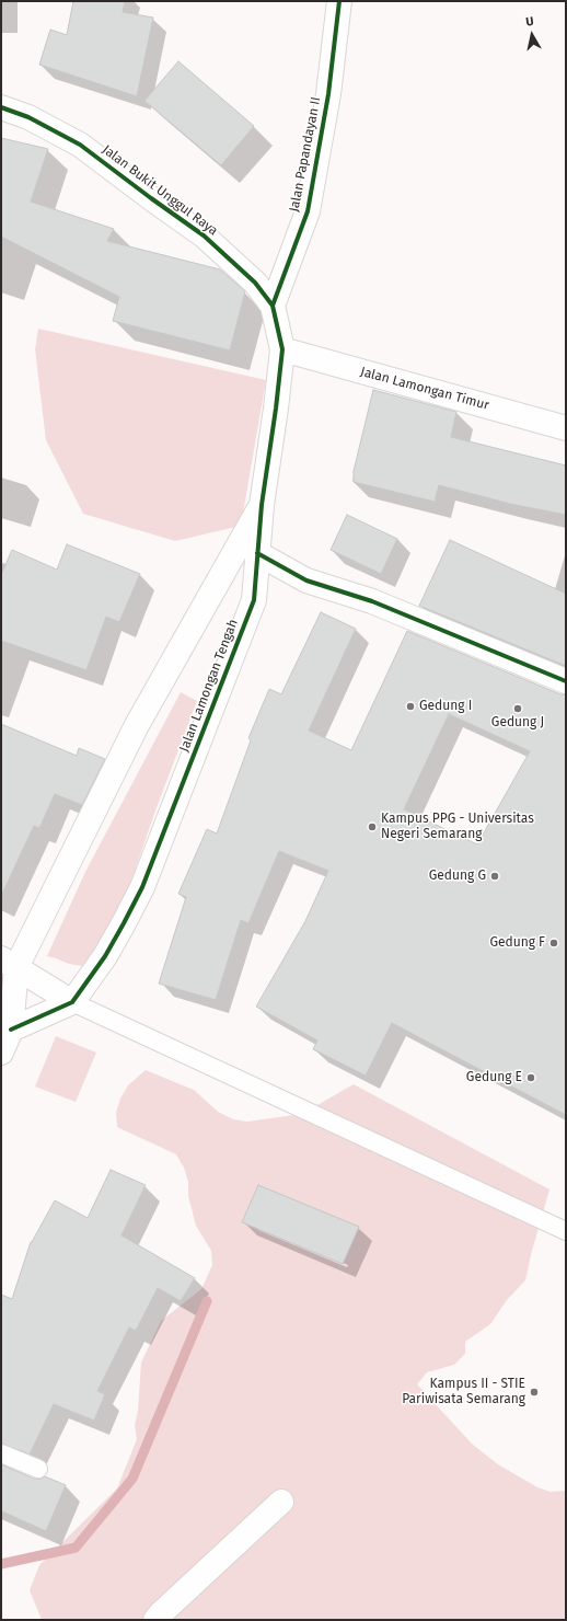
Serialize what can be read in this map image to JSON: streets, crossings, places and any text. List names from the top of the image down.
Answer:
{
  "streets": {
    "street": [
      "Jalan Papandayan II",
      "Jalan Bukit Unggul Raya",
      "Jalan Lamongan Timur",
      "Jalan Lamongan Tengah"
    ]
  },
  "crossings": [
    ["Jalan Papandayan II", "Jalan Bukit Unggul Raya"],
    ["Jalan Bukit Unggul Raya", "Jalan Lamongan Timur"],
    ["Jalan Bukit Unggul Raya", "Jalan Lamongan Tengah"],
    ["Jalan Lamongan Timur", "Jalan Lamongan Tengah"]
  ],
  "places": [
    "Gedung I",
    "Gedung J",
    "Kampus PPG - Universitas Negeri Semarang",
    "Gedung G",
    "Gedung F",
    "Gedung E",
    "Kampus II - STIE Pariwisata Semarang"
  ],
  "north": "top"
}
